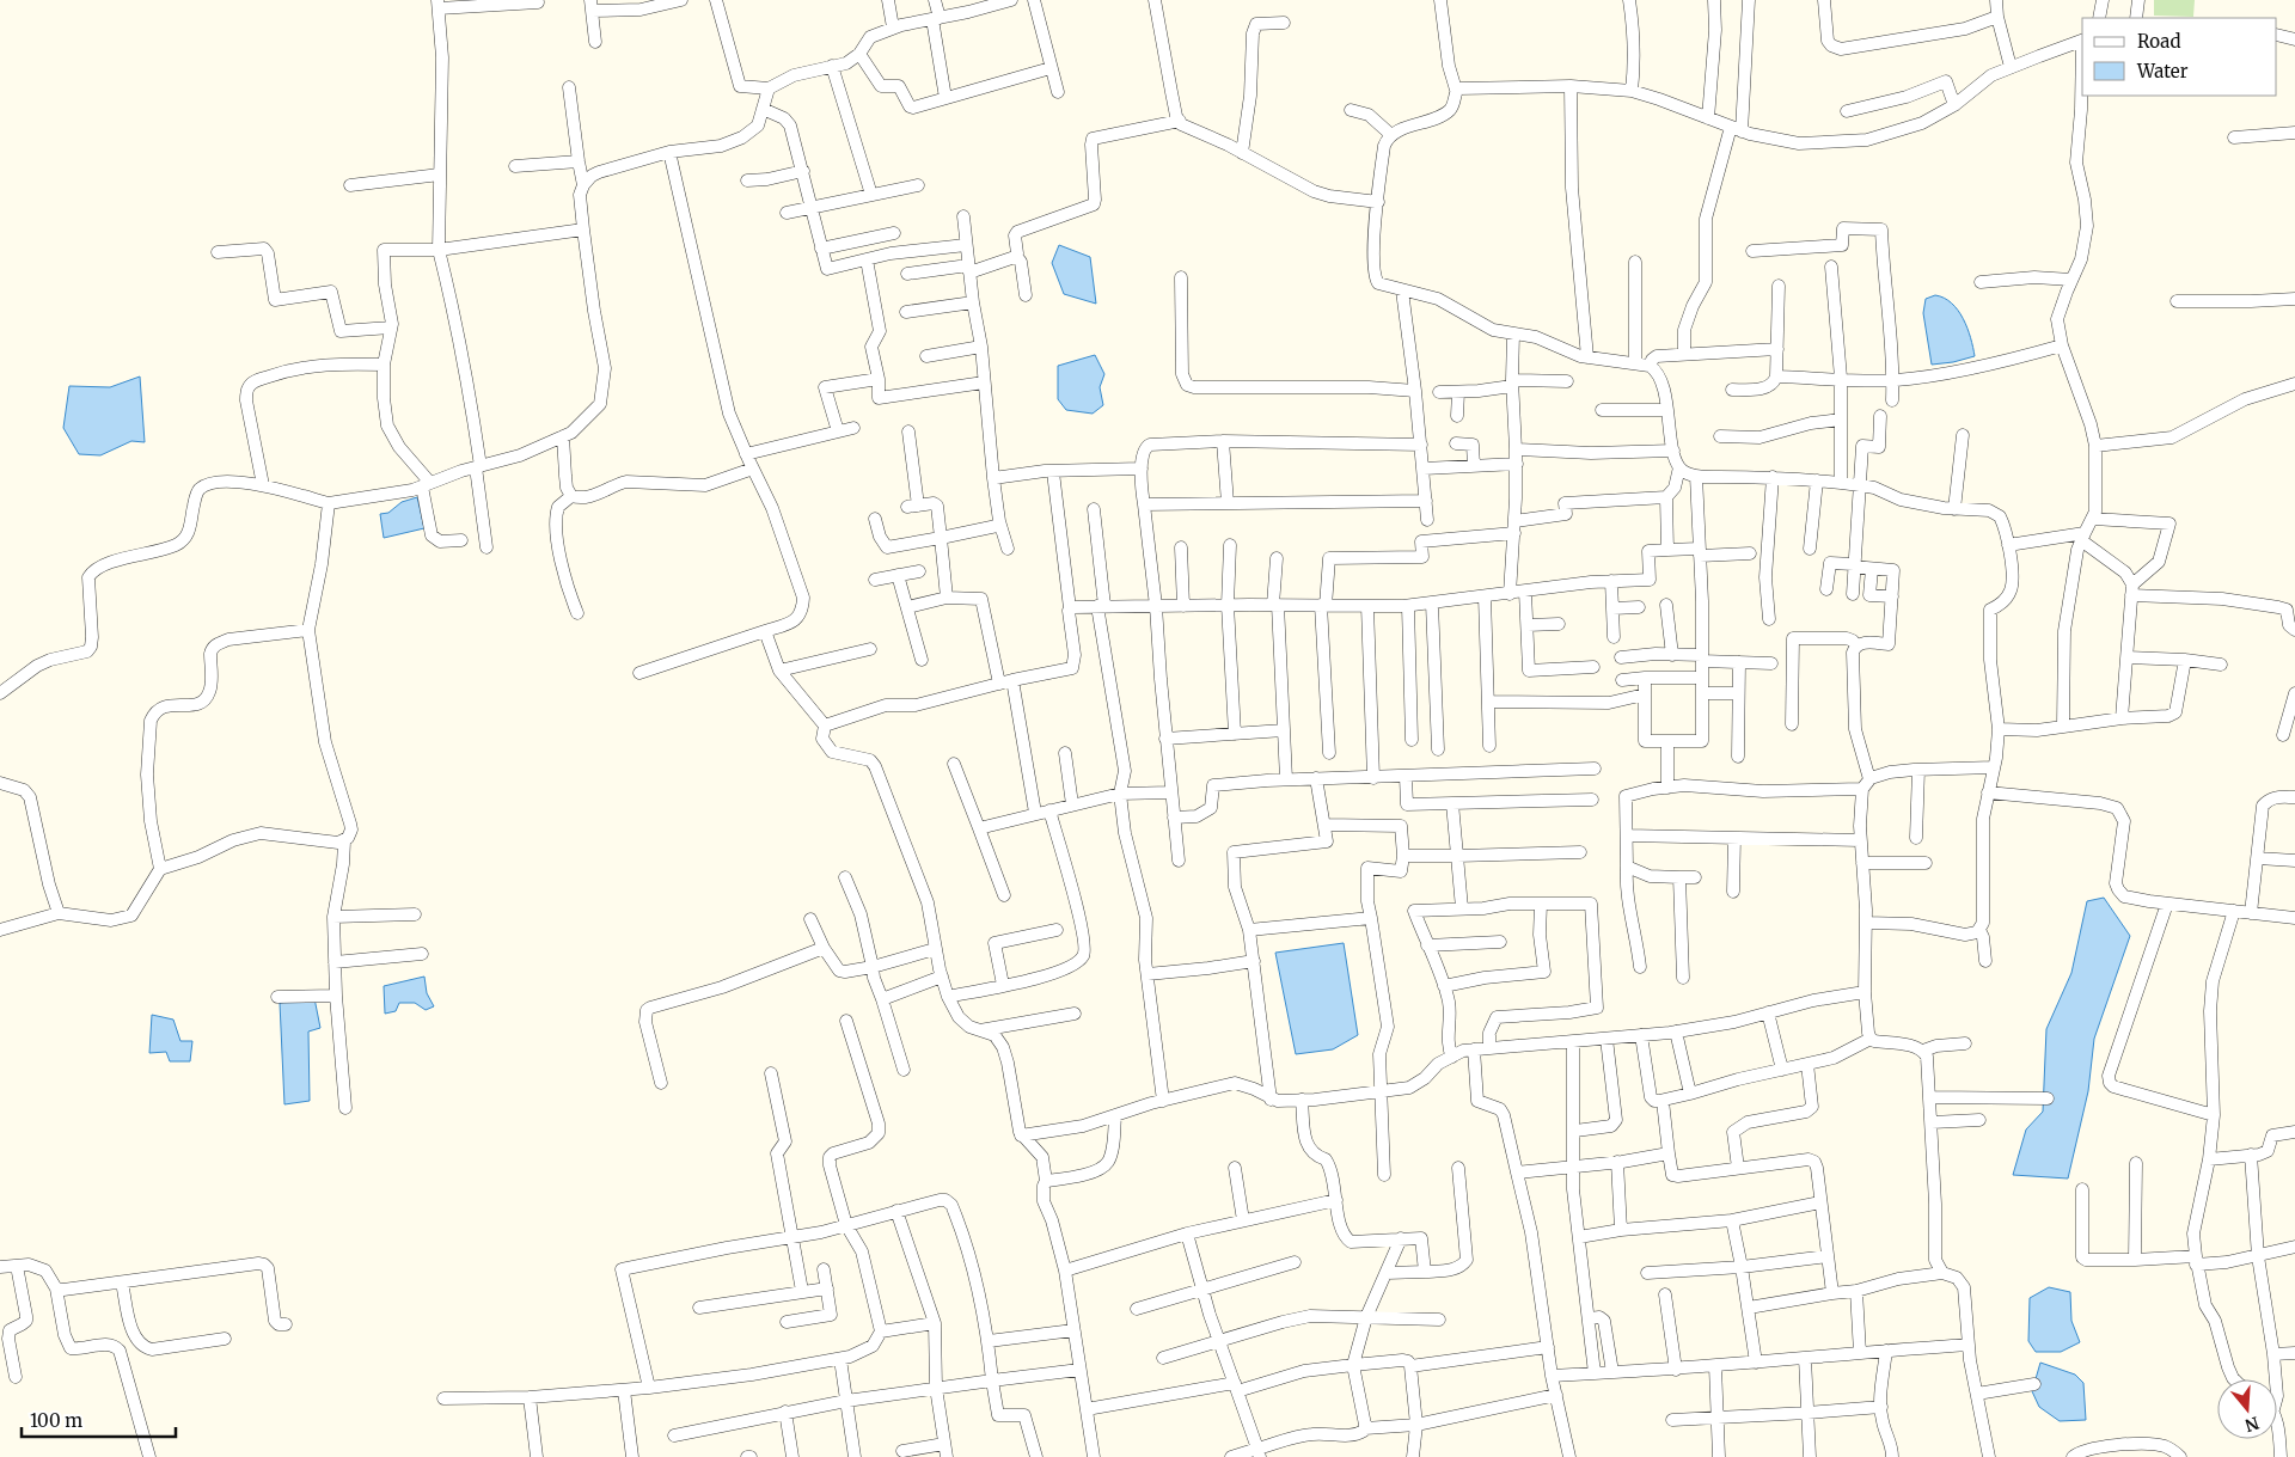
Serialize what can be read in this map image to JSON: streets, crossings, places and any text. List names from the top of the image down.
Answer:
{
  "legend": ["Road", "Water"],
  "scale_bar": "100 m",
  "north": "bottom"
}
